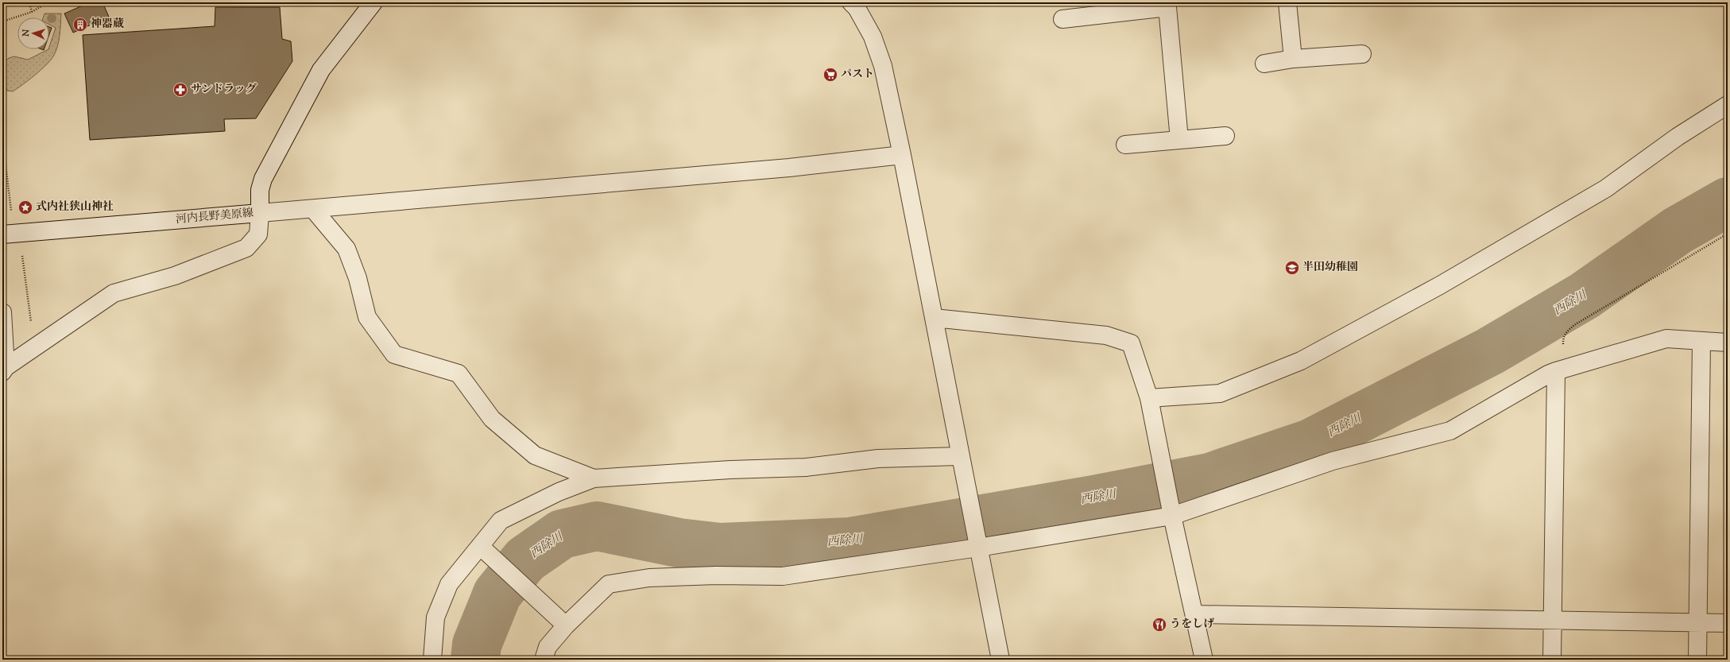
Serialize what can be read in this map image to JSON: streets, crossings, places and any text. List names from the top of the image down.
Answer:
{
  "streets": {
    "street": ["河内長野美原線"]
  },
  "water": ["西除川"],
  "places": {
    "building": ["神器蔵"],
    "supermarket": ["パスト"],
    "pharmacy": ["サンドラッグ"],
    "place": ["式内社狭山神社"],
    "school or university": ["半田幼稚園"],
    "restaurant": ["うをしげ"]
  },
  "north": "left"
}
